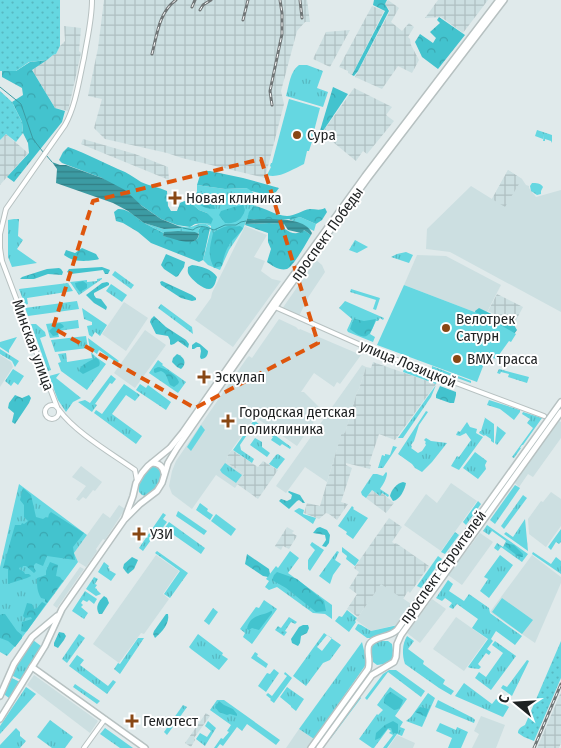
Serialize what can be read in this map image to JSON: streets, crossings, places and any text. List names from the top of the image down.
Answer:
{
  "streets": {
    "main road": [
      "проспект Победы",
      "Минская улица",
      "улица Лозицкой",
      "проспект Строителей"
    ]
  },
  "crossings": [
    ["проспект Победы", "улица Лозицкой"]
  ],
  "places": {
    "other": ["Сура", "Велотрек Сатурн", "BMX трасса"],
    "health": [
      "Новая клиника",
      "Эскулап",
      "Городская детская поликлиника",
      "УЗИ",
      "Гемотест"
    ]
  },
  "north": "left"
}
